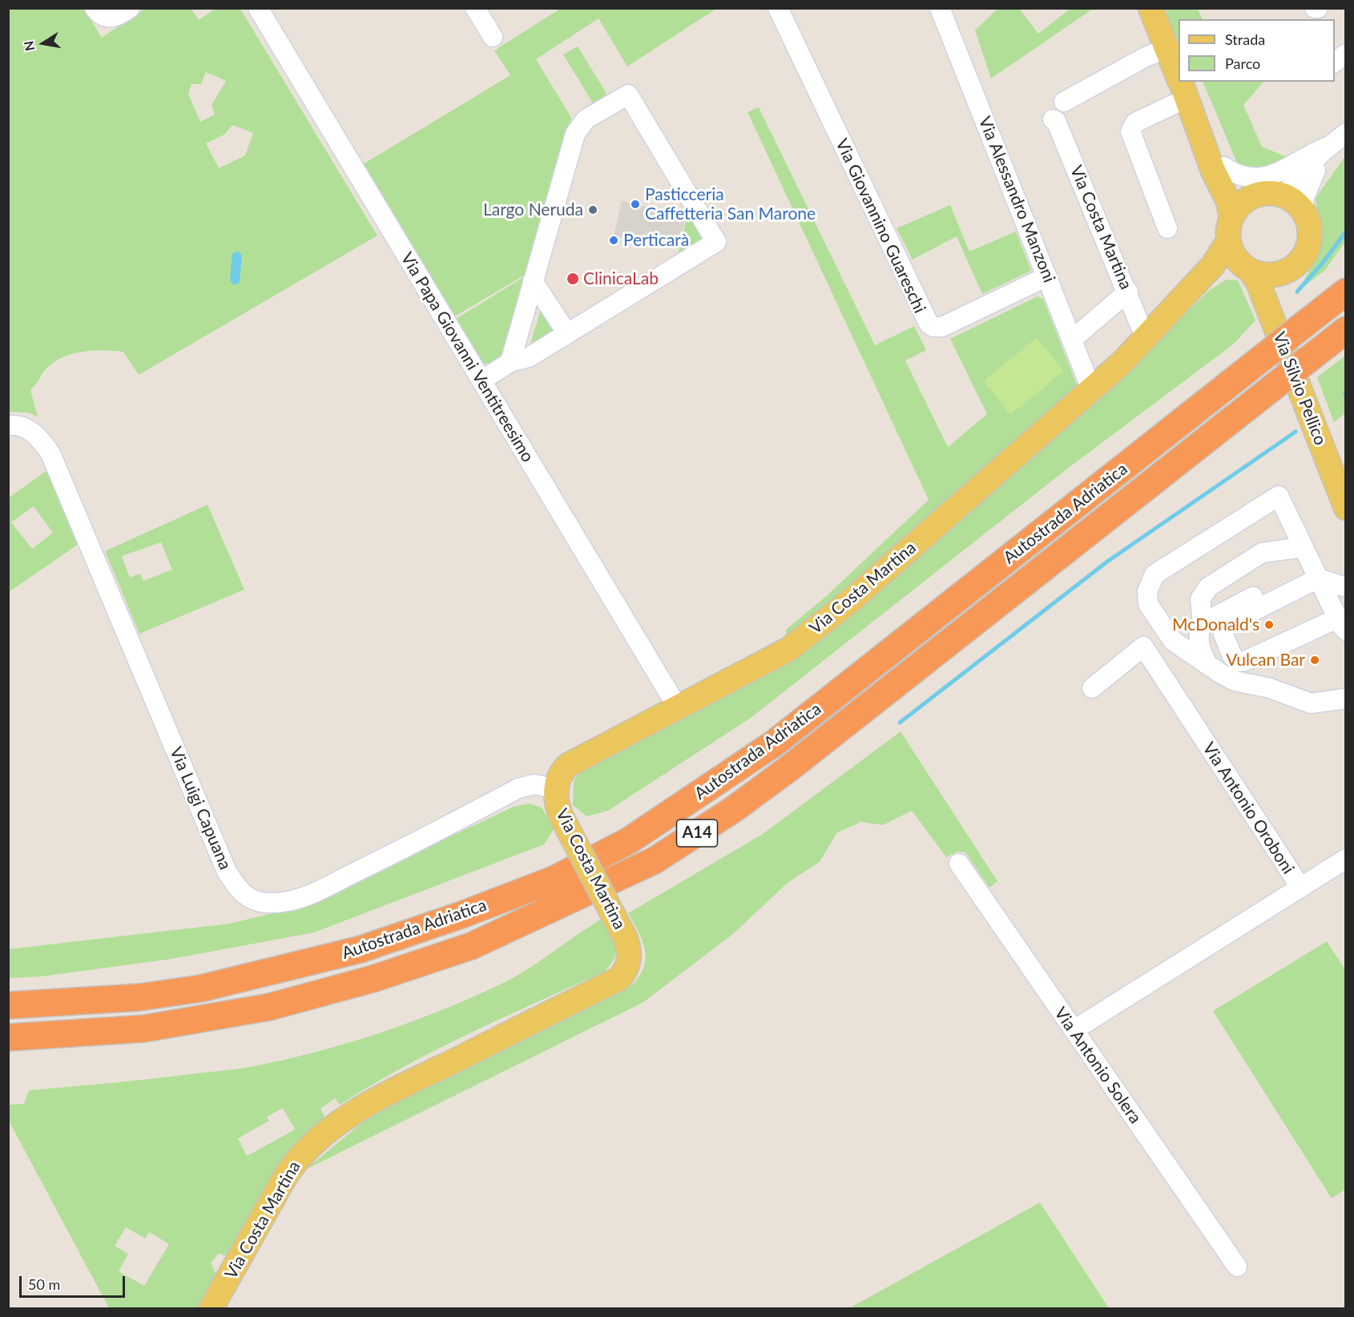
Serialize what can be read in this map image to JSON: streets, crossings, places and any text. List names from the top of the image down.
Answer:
{
  "streets": {
    "highway": ["Autostrada Adriatica", "A14"],
    "main road": ["Via Costa Martina", "Via Silvio Pellico"],
    "street": [
      "Via Alessandro Manzoni",
      "Via Giovannino Guareschi",
      "Via Papa Giovanni Ventitreesimo",
      "Via Luigi Capuana",
      "Via Antonio Oroboni",
      "Via Antonio Solera"
    ]
  },
  "crossings": [
    ["Via Alessandro Manzoni", "Via Giovannino Guareschi"],
    ["Via Alessandro Manzoni", "Via Costa Martina"],
    ["Via Costa Martina", "Via Papa Giovanni Ventitreesimo"],
    ["Via Costa Martina", "Via Silvio Pellico"],
    ["Via Costa Martina", "Via Luigi Capuana"]
  ],
  "places": [
    "Pasticceria Caffetteria San Marone",
    "Largo Neruda",
    "Perticarà",
    "ClinicaLab",
    "McDonald's",
    "Vulcan Bar"
  ],
  "legend": ["Strada", "Parco"],
  "scale_bar": "50 m",
  "north": "left"
}
